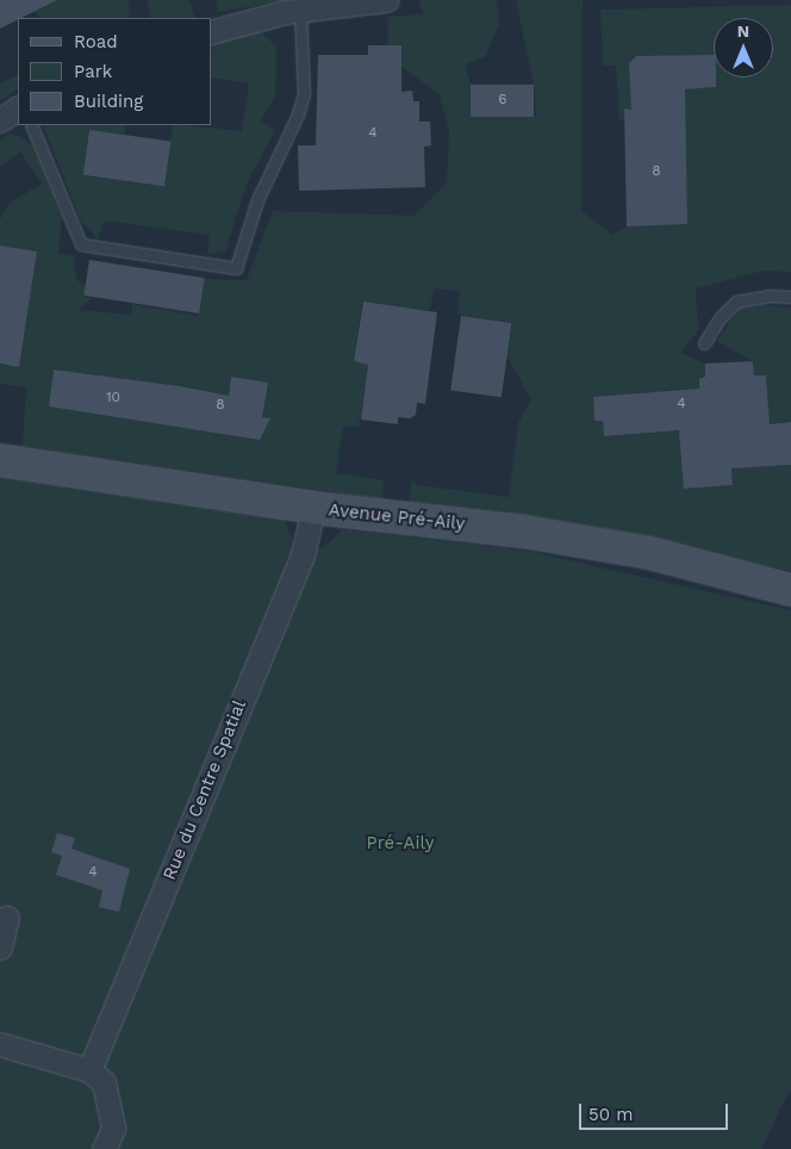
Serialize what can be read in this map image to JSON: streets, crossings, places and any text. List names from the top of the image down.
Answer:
{
  "streets": {
    "street": ["Avenue Pré-Aily", "Rue du Centre Spatial"]
  },
  "crossings": [
    ["Avenue Pré-Aily", "Rue du Centre Spatial"]
  ],
  "parks": ["Pré-Aily"],
  "house_numbers": [
    "6",
    "4",
    "8",
    "10",
    "4",
    "8",
    "4"
  ],
  "legend": ["Road", "Park", "Building"],
  "scale_bar": "50 m",
  "north": "top"
}
